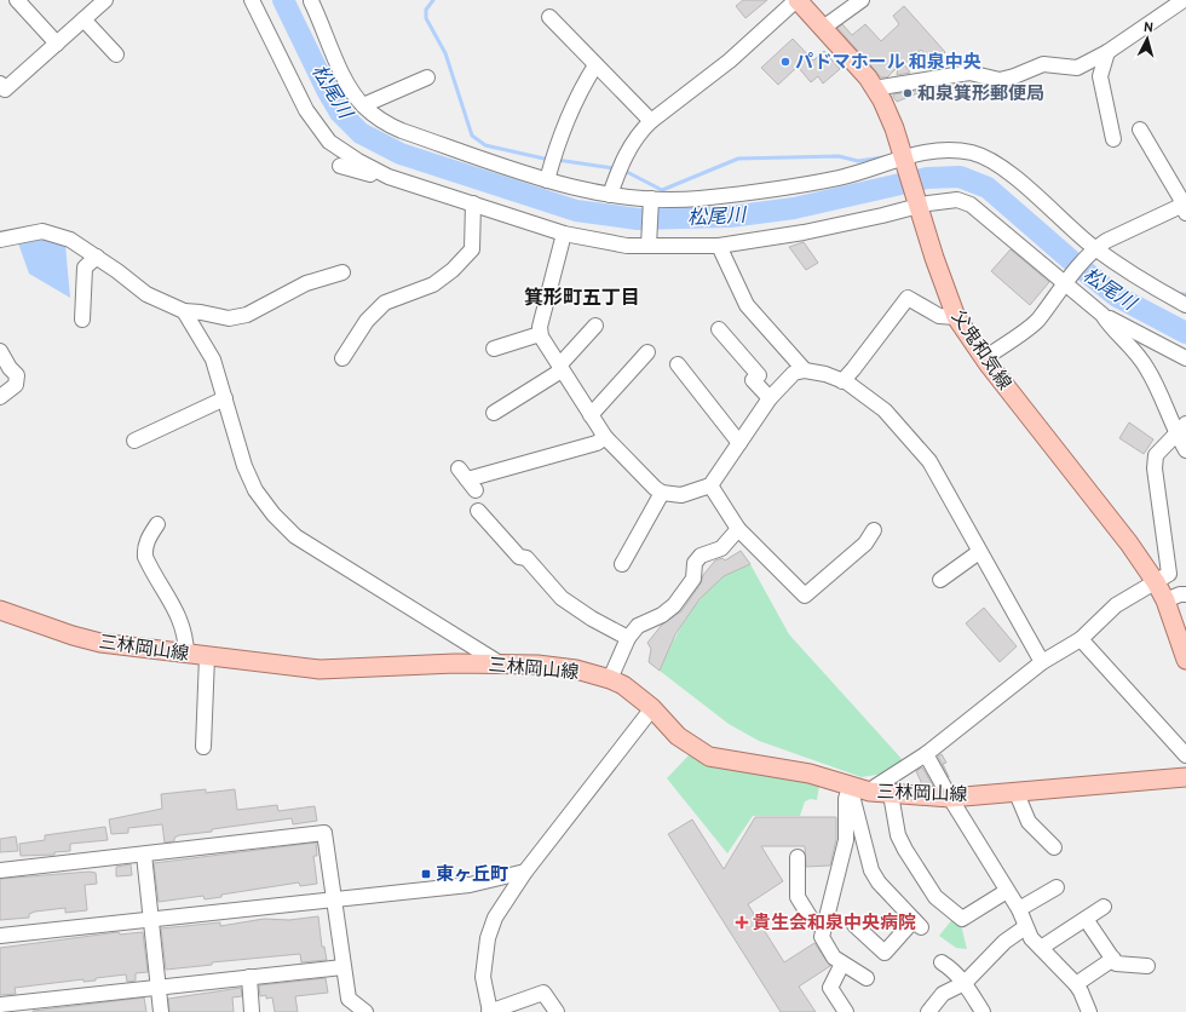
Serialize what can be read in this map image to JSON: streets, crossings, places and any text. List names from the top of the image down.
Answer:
{
  "streets": {
    "main road": ["父鬼和気線", "三林岡山線"]
  },
  "districts": ["箕形町五丁目"],
  "water": ["松尾川"],
  "places": {
    "other": ["パドマホール 和泉中央", "和泉箕形郵便局"],
    "transit": ["東ヶ丘町"],
    "health": ["貴生会和泉中央病院"]
  },
  "north": "top"
}
